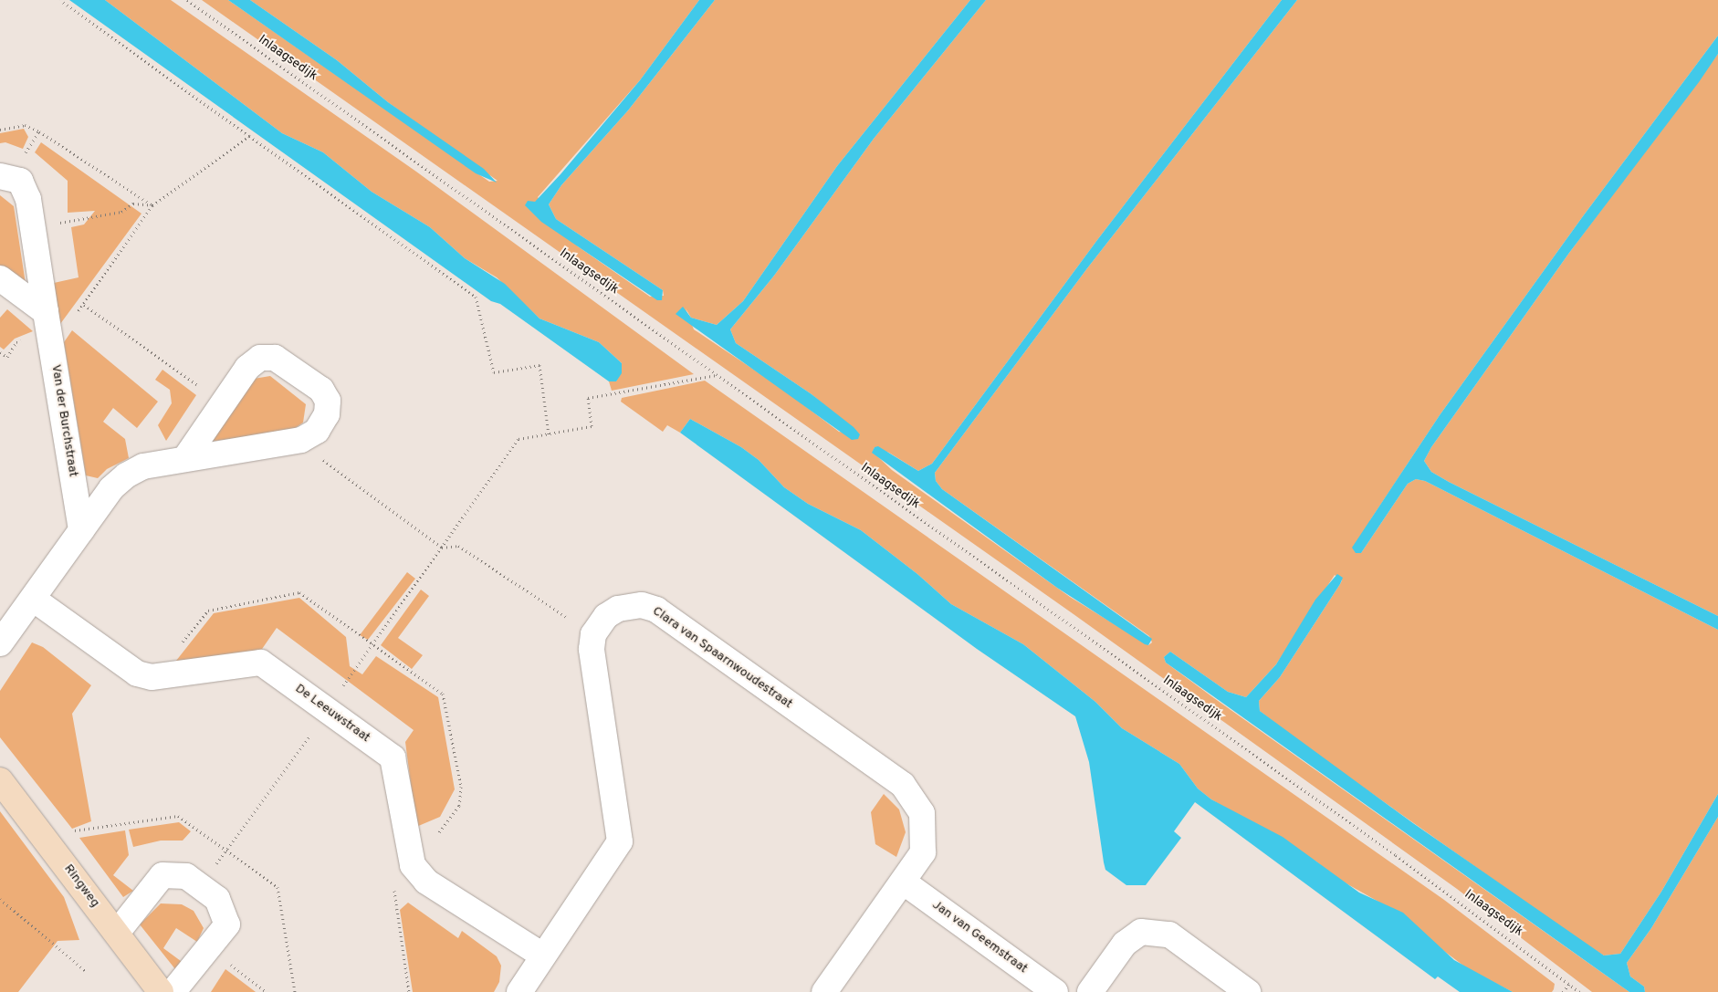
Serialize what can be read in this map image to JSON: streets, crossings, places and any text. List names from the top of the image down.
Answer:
{
  "streets": {
    "street": [
      "Van der Burchstraat",
      "Clara van Spaarnwoudestraat",
      "De Leeuwstraat",
      "Ringweg",
      "Jan van Geemstraat"
    ],
    "path": ["Inlaagsedijk"]
  },
  "crossings": [
    ["Clara van Spaarnwoudestraat", "Jan van Geemstraat"]
  ]
}
